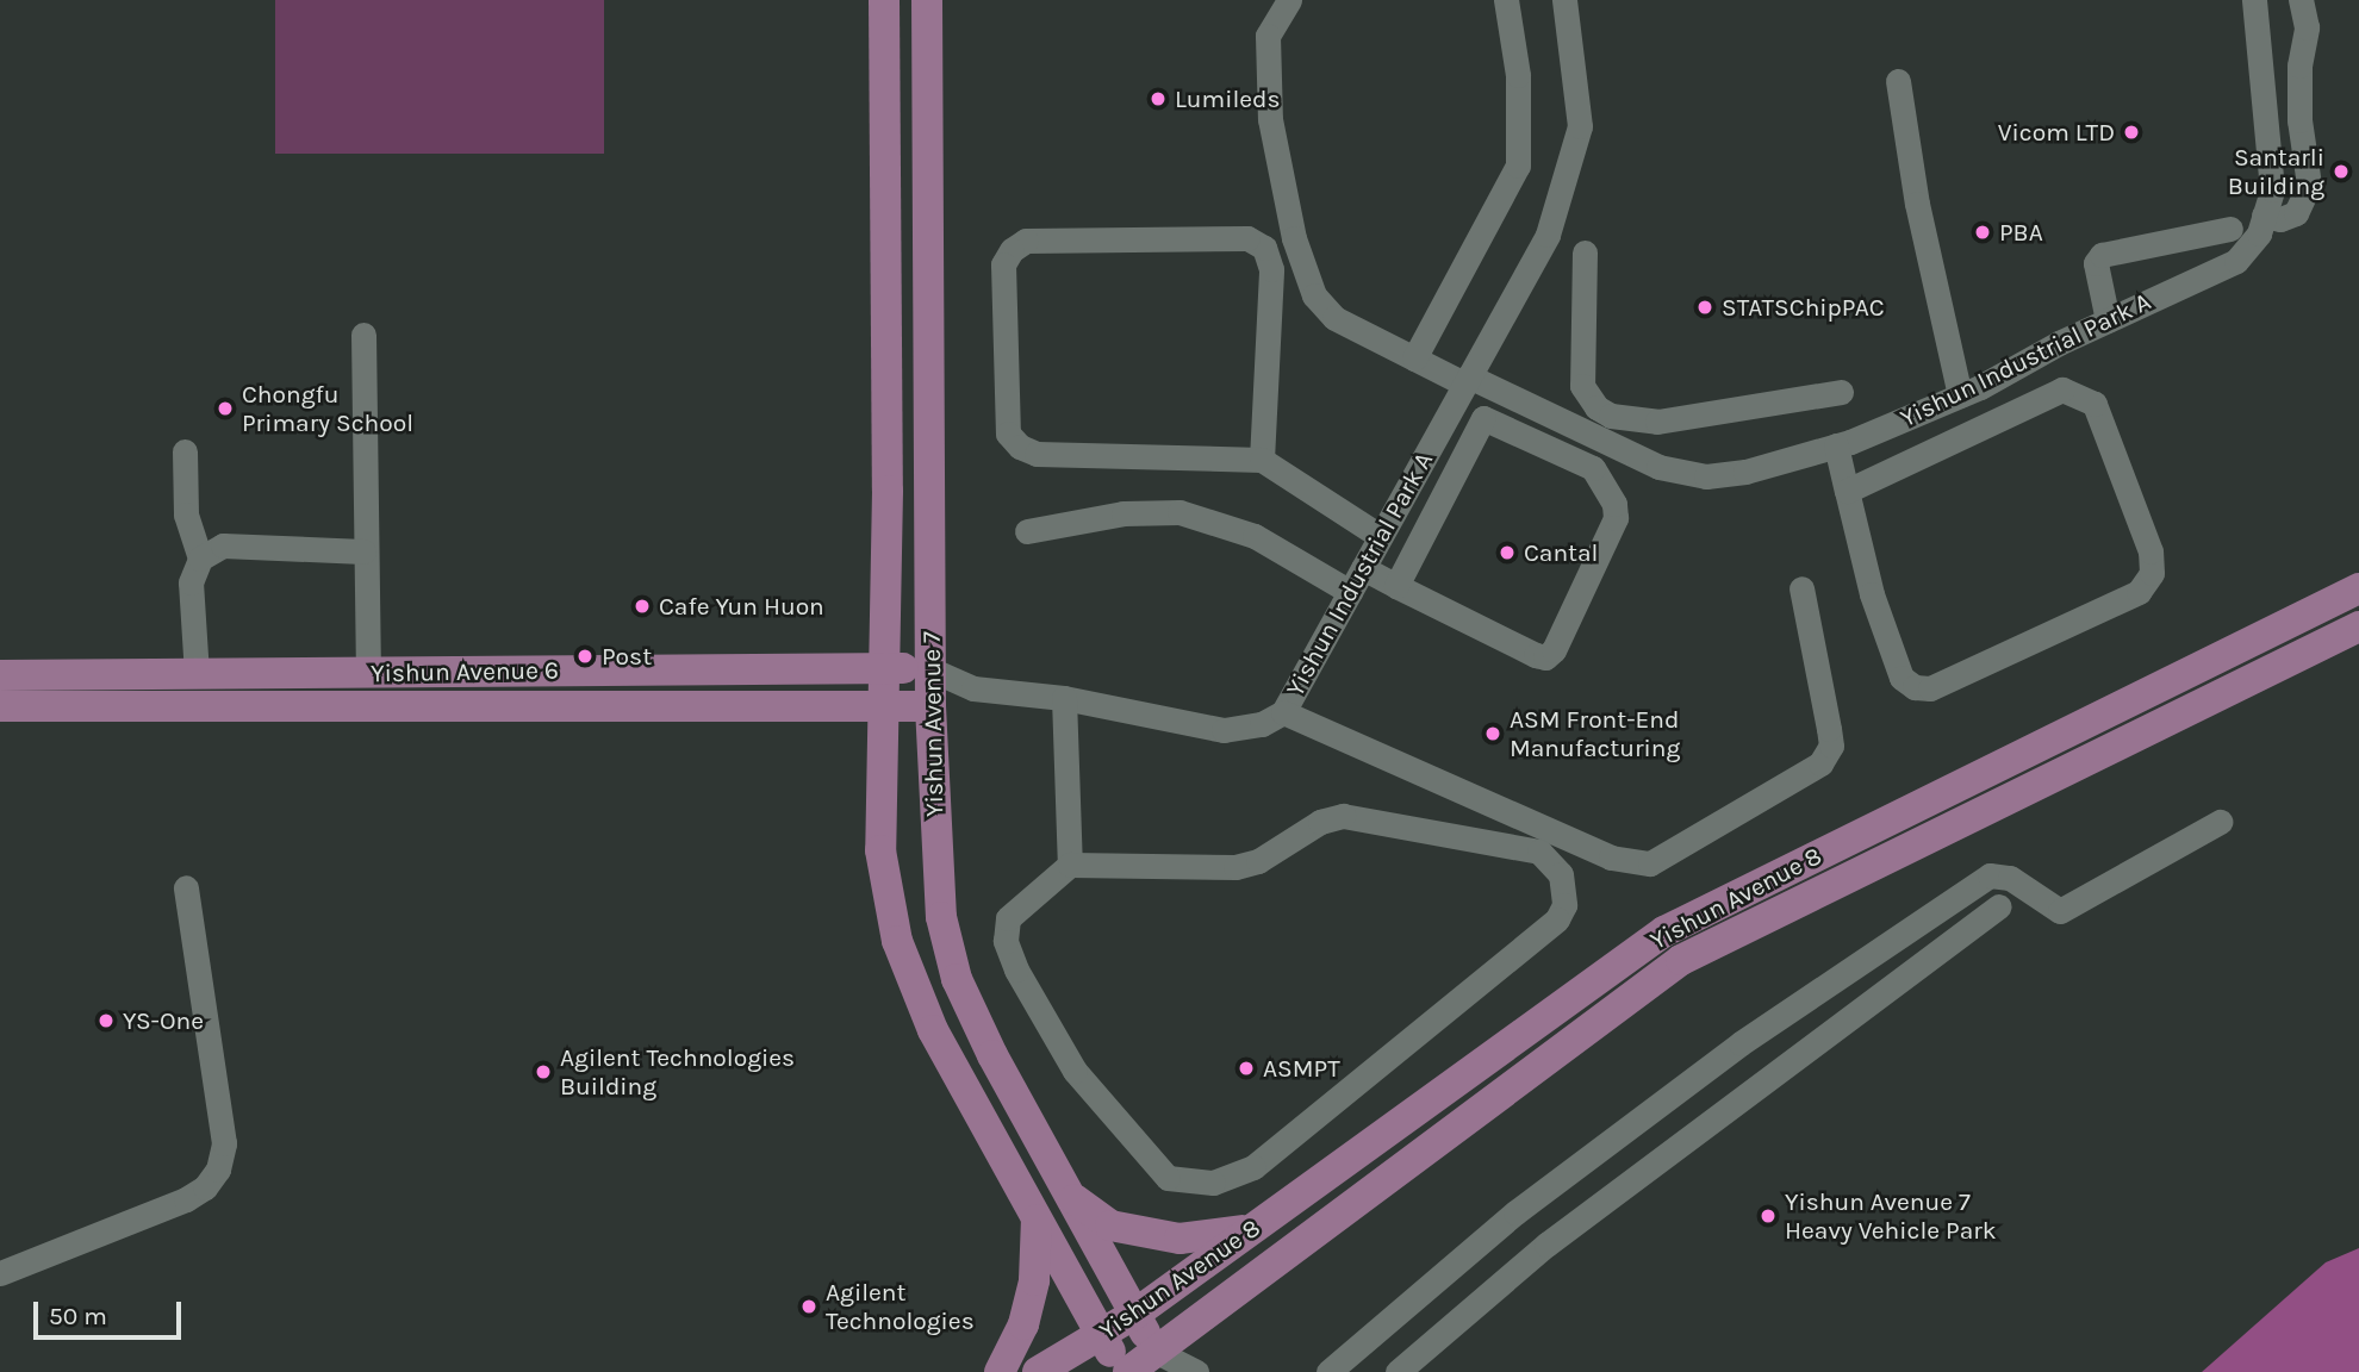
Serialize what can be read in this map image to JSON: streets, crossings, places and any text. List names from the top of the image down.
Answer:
{
  "streets": {
    "main road": ["Yishun Avenue 6", "Yishun Avenue 7", "Yishun Avenue 8"],
    "street": ["Yishun Industrial Park A"]
  },
  "crossings": [
    ["Yishun Industrial Park A", "Yishun Avenue 6"],
    ["Yishun Industrial Park A", "Yishun Avenue 7"],
    ["Yishun Avenue 6", "Yishun Avenue 7"],
    ["Yishun Avenue 7", "Yishun Avenue 8"]
  ],
  "places": [
    "Lumileds",
    "Vicom LTD",
    "Santarli Building",
    "PBA",
    "STATSChipPAC",
    "Chongfu Primary School",
    "Cantal",
    "Cafe Yun Huon",
    "Post",
    "ASM Front-End Manufacturing",
    "YS-One",
    "ASMPT",
    "Agilent Technologies Building",
    "Yishun Avenue 7 Heavy Vehicle Park",
    "Agilent Technologies"
  ],
  "scale_bar": "50 m"
}
